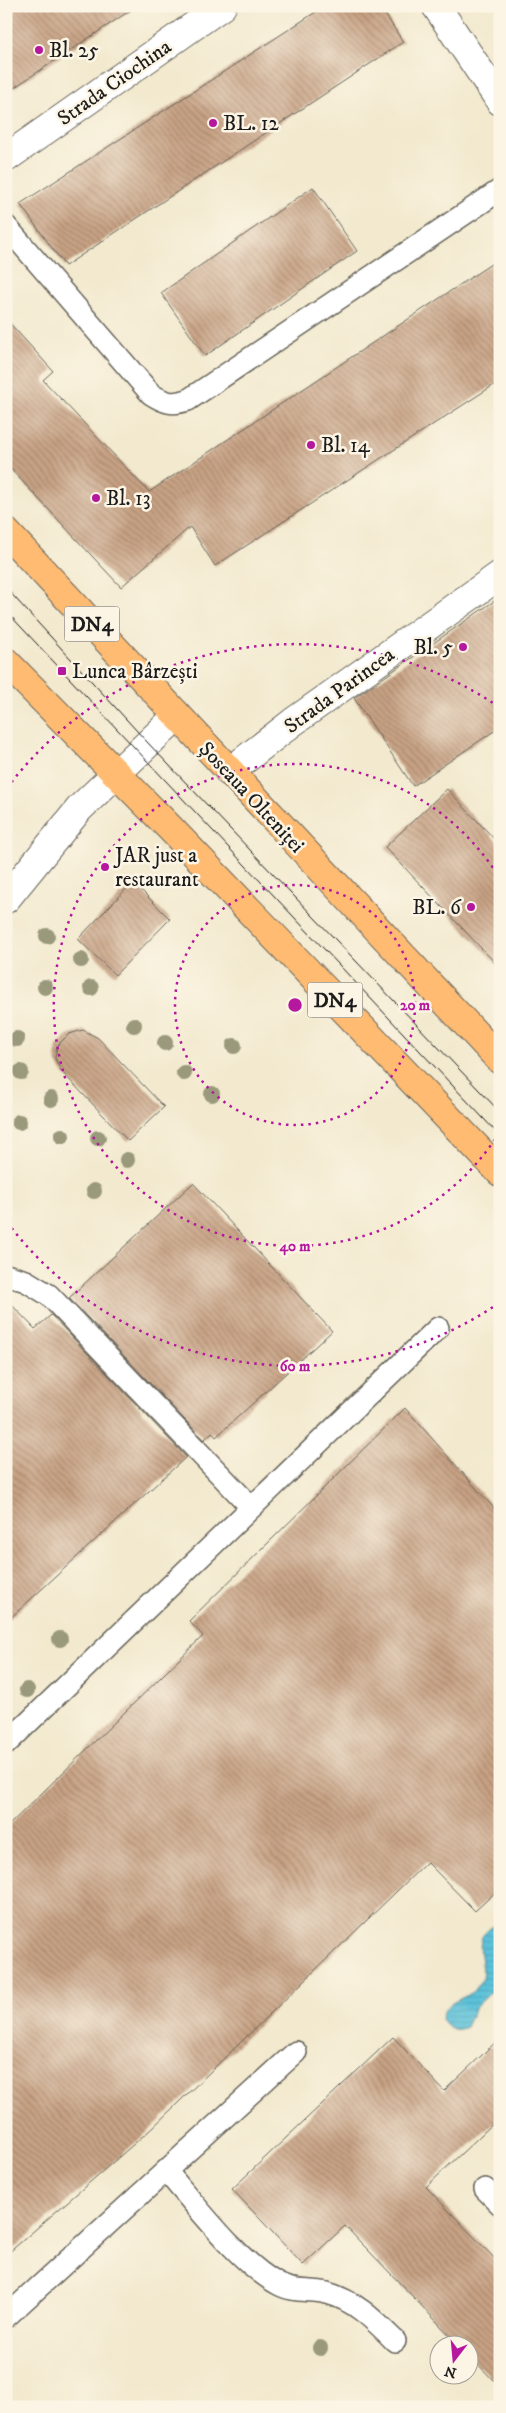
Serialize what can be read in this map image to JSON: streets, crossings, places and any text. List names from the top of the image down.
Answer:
{
  "streets": {
    "main road": ["DN4", "Șoseaua Olteniței"],
    "street": ["Strada Ciochina", "Strada Parincea"]
  },
  "crossings": [
    ["Strada Parincea", "Șoseaua Olteniței"]
  ],
  "places": {
    "other": [
      "Bl. 25",
      "BL. 12",
      "Bl. 14",
      "Bl. 13",
      "Bl. 5",
      "JAR just a restaurant",
      "BL. 6"
    ],
    "transit": ["Lunca Bârzești"]
  },
  "north": "bottom",
  "rings": ["20 m", "40 m", "60 m"]
}
